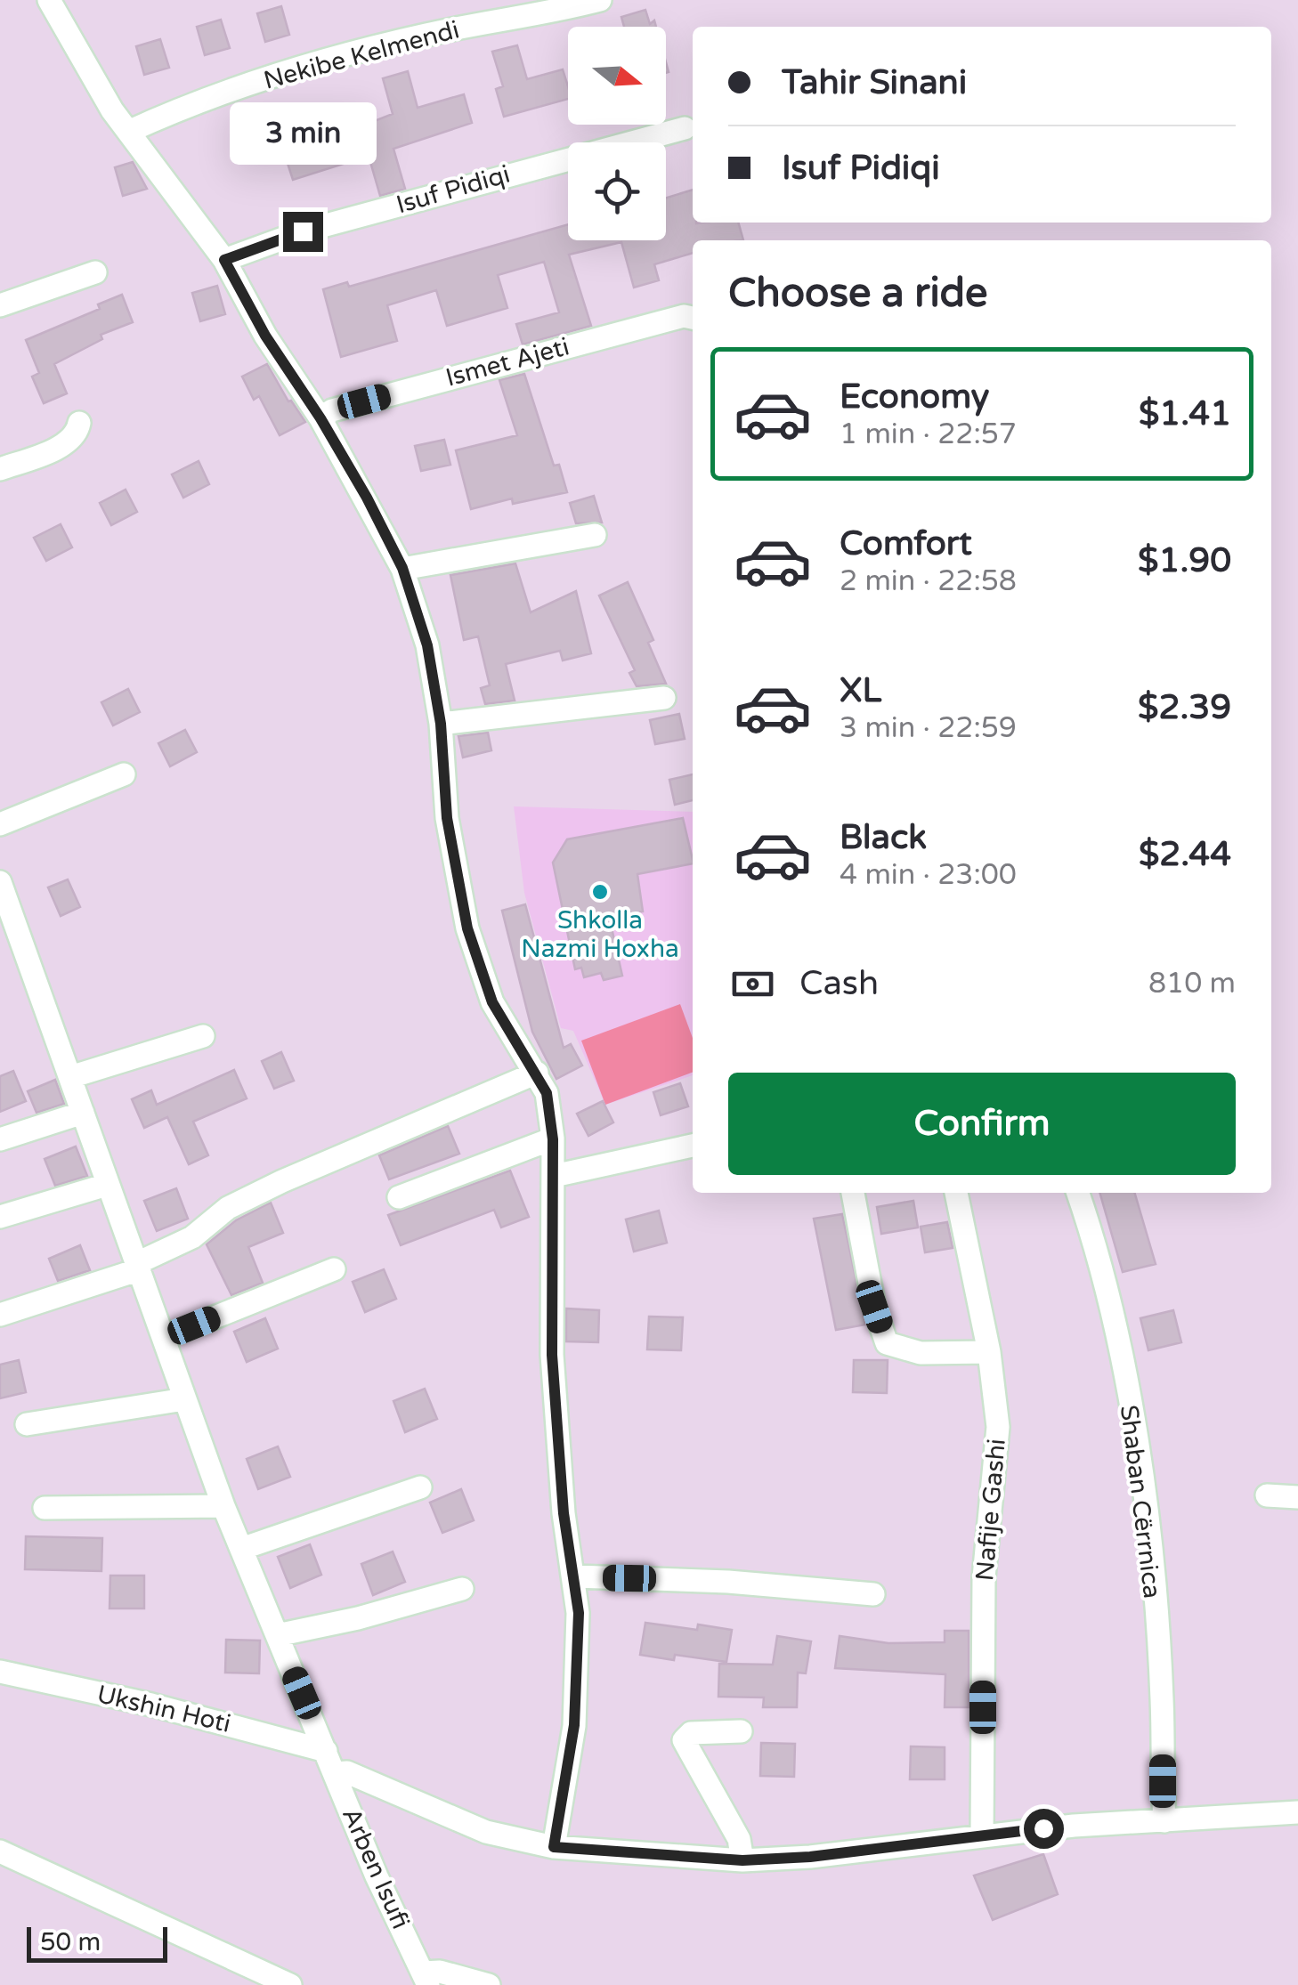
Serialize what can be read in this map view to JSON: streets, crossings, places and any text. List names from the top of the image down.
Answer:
{
  "streets": {
    "street": [
      "Nekibe Kelmendi",
      "Isuf Pidiqi",
      "Ismet Ajeti",
      "Shaban Cërrnica",
      "Nafije Gashi",
      "Ukshin Hoti",
      "Arben Isufi"
    ]
  },
  "crossings": [
    ["Ukshin Hoti", "Arben Isufi"]
  ],
  "places": ["Shkolla Nazmi Hoxha"],
  "scale_bar": "50 m",
  "north": "right",
  "page": {
    "banner": ["Tahir Sinani", "Isuf Pidiqi"],
    "bubble": "3 min",
    "heading": "Choose a ride",
    "list": [
      {
        "name": "Economy",
        "note": "1 min · 22:57",
        "value": "$1.41"
      },
      {
        "name": "Comfort",
        "note": "2 min · 22:58",
        "value": "$1.90"
      },
      {
        "name": "XL",
        "note": "3 min · 22:59",
        "value": "$2.39"
      },
      {
        "name": "Black",
        "note": "4 min · 23:00",
        "value": "$2.44"
      }
    ],
    "pay": ["Cash", "810 m"],
    "buttons": "Confirm",
    "scale": "50 m"
  }
}
